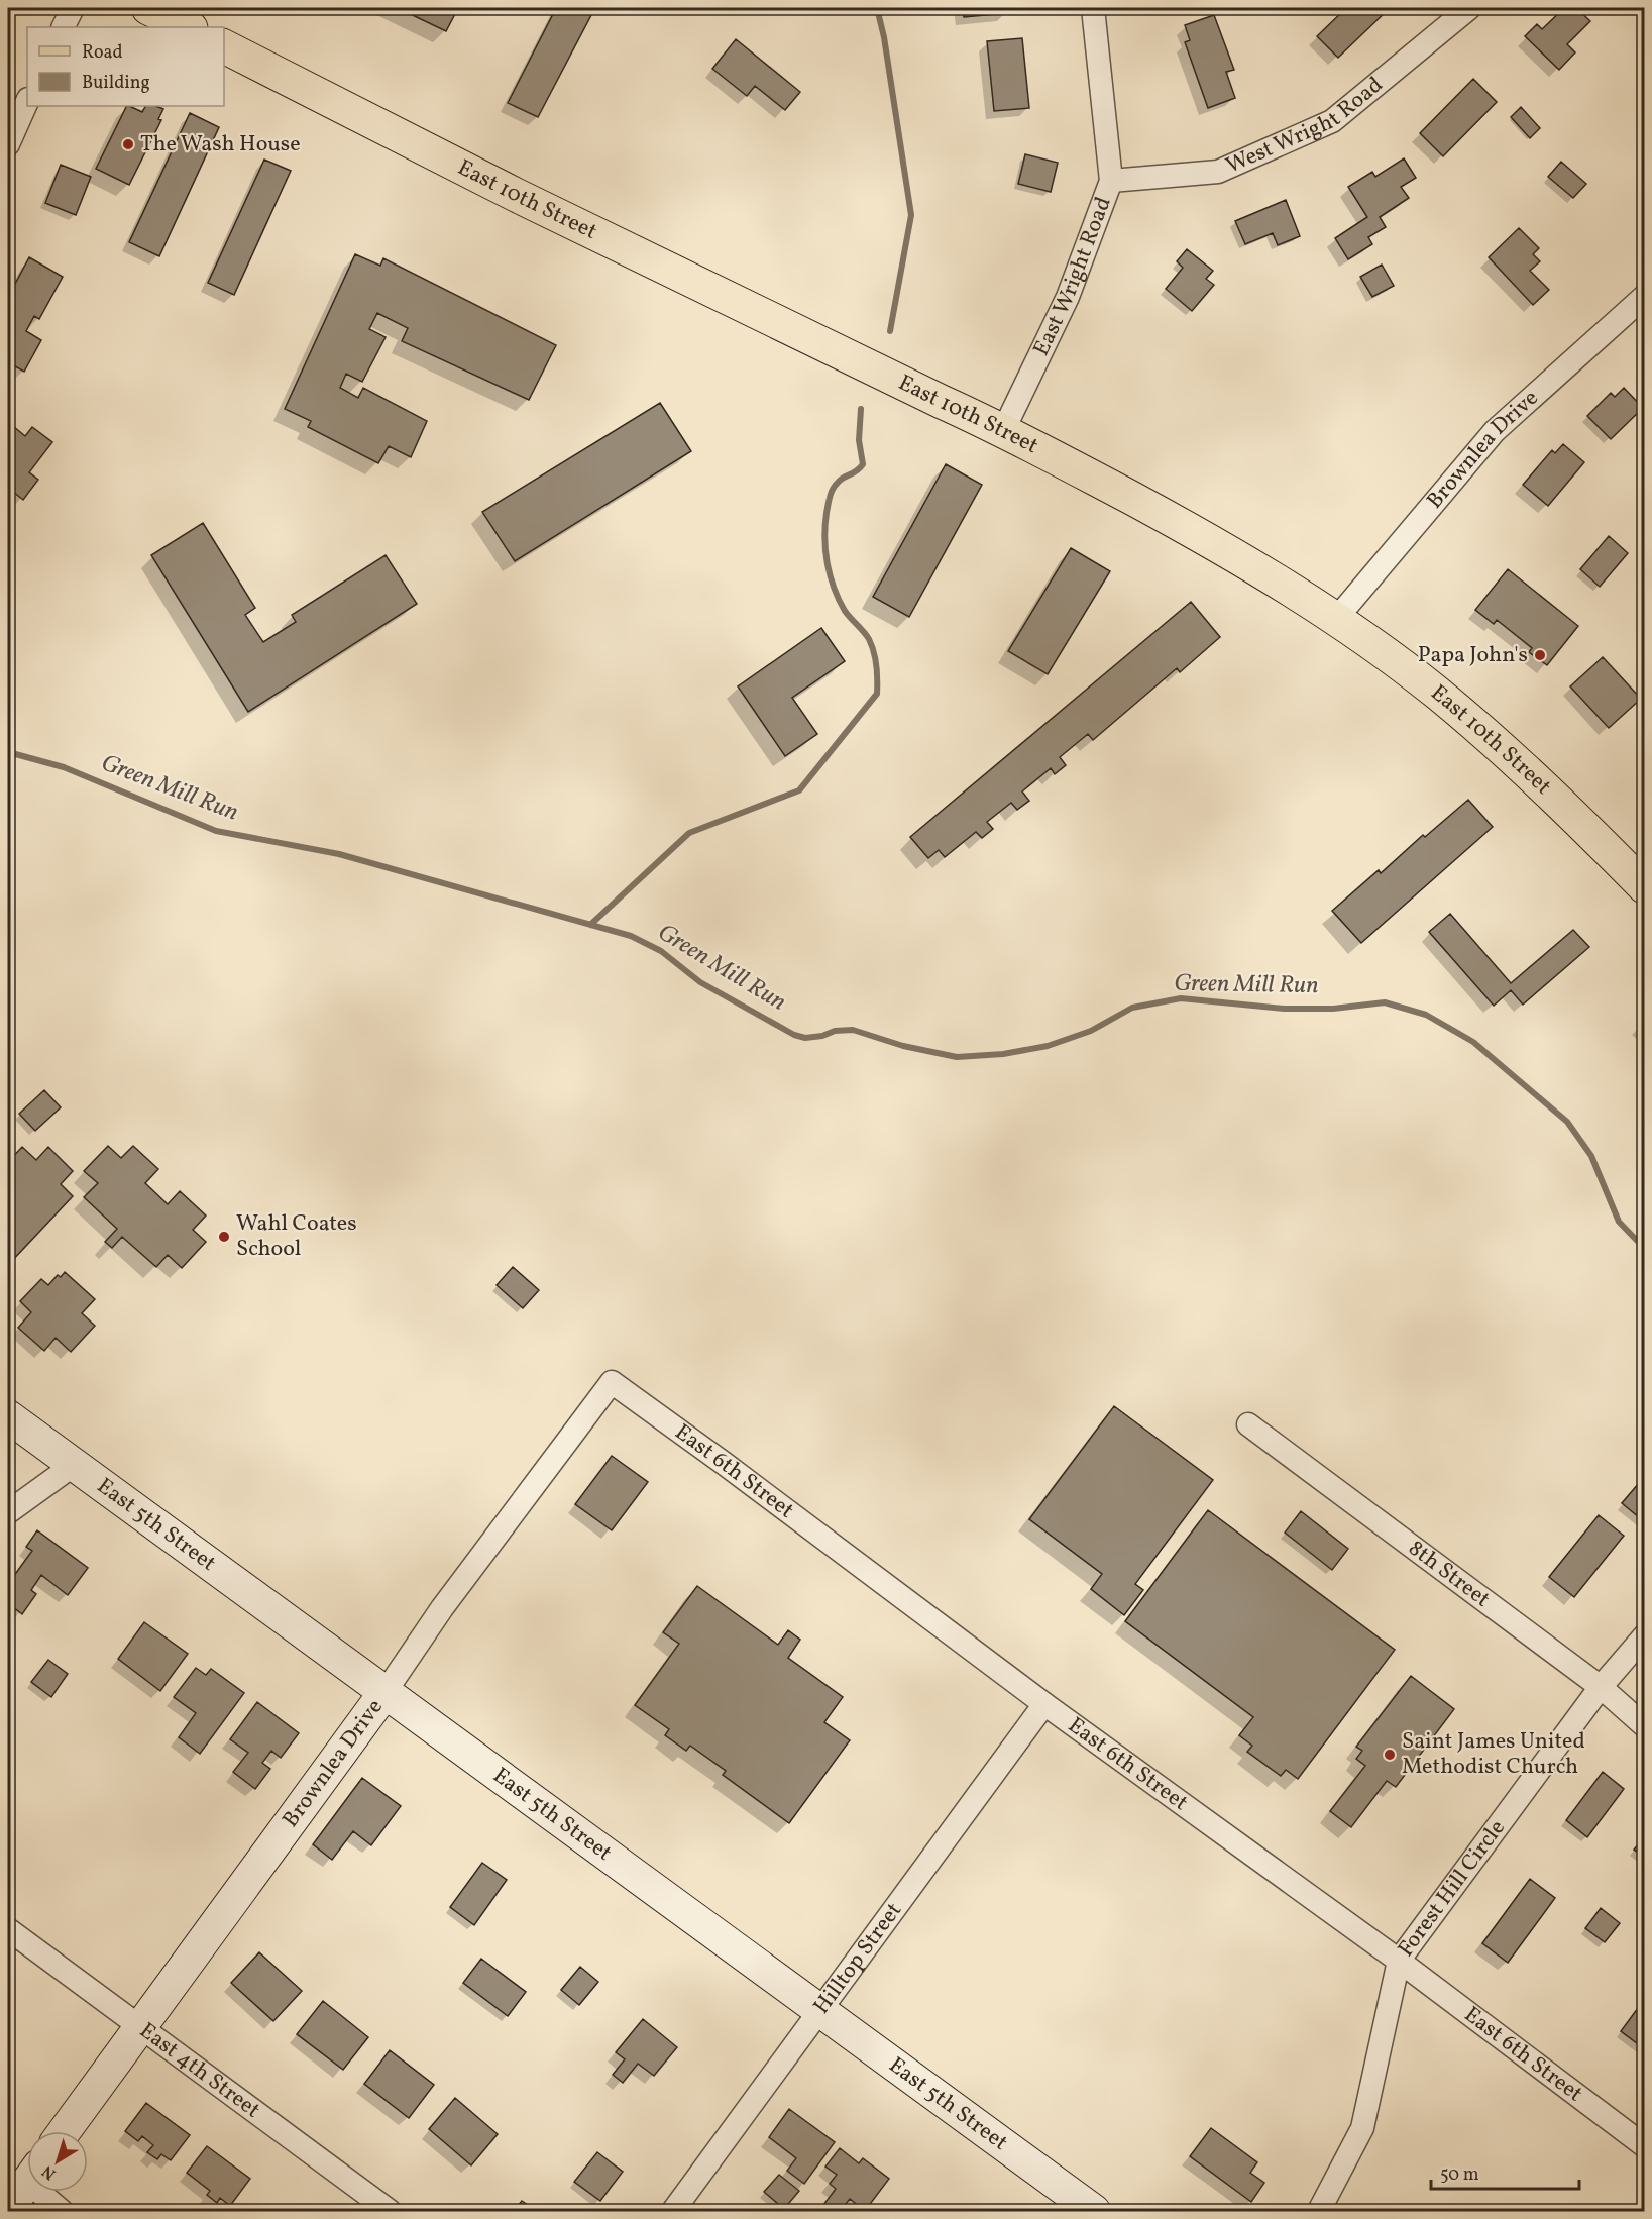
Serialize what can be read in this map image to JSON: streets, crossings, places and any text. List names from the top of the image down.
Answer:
{
  "streets": {
    "main road": ["East 10th Street", "Brownlea Drive", "East 5th Street"],
    "street": [
      "West Wright Road",
      "East Wright Road",
      "East 6th Street",
      "8th Street",
      "Forest Hill Circle",
      "Hilltop Street",
      "East 4th Street"
    ]
  },
  "crossings": [
    ["West Wright Road", "East Wright Road"],
    ["East 10th Street", "East Wright Road"],
    ["East 10th Street", "Brownlea Drive"],
    ["Brownlea Drive", "East 6th Street"],
    ["Brownlea Drive", "East 5th Street"],
    ["Brownlea Drive", "East 4th Street"],
    ["East 6th Street", "Forest Hill Circle"],
    ["East 6th Street", "Hilltop Street"],
    ["East 5th Street", "Hilltop Street"],
    ["8th Street", "Forest Hill Circle"]
  ],
  "water": ["Green Mill Run"],
  "places": [
    "The Wash House",
    "Papa John's",
    "Wahl Coates School",
    "Saint James United Methodist Church"
  ],
  "legend": ["Road", "Building"],
  "scale_bar": "50 m",
  "north": "bottom left"
}
